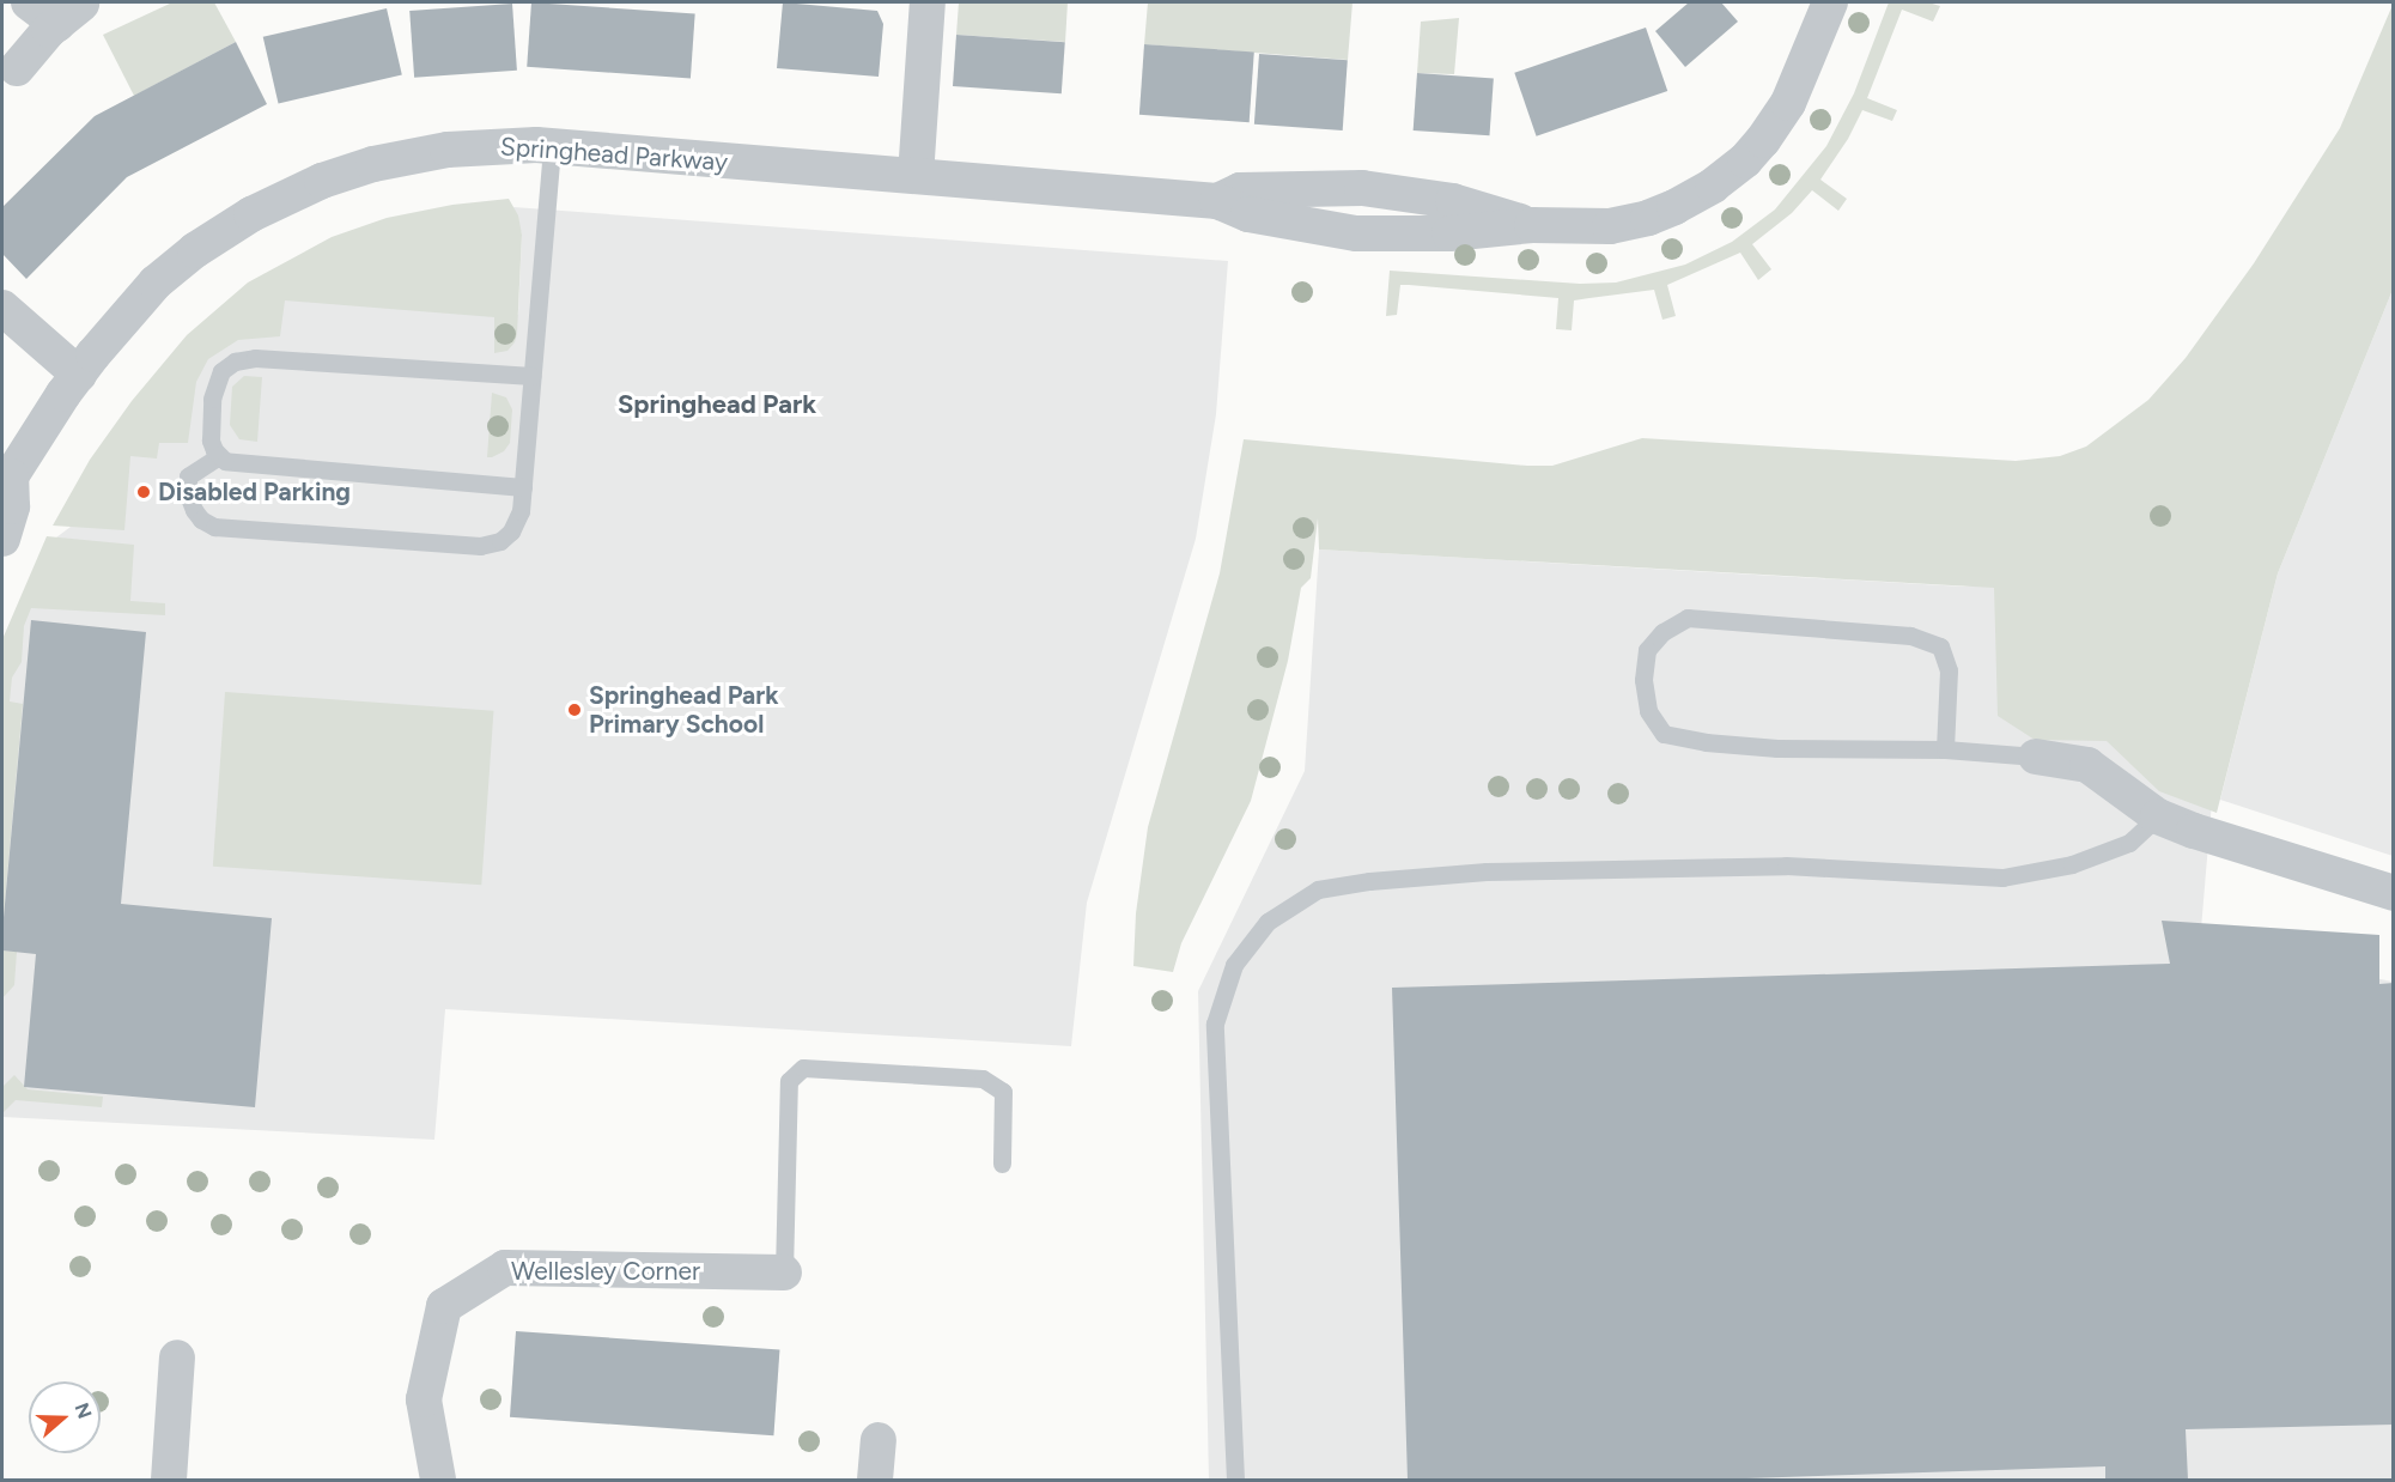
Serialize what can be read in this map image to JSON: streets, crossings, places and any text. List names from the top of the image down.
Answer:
{
  "streets": {
    "street": ["Springhead Parkway", "Wellesley Corner"]
  },
  "districts": ["Springhead Park"],
  "places": ["Disabled Parking", "Springhead Park Primary School"],
  "north": "right"
}
